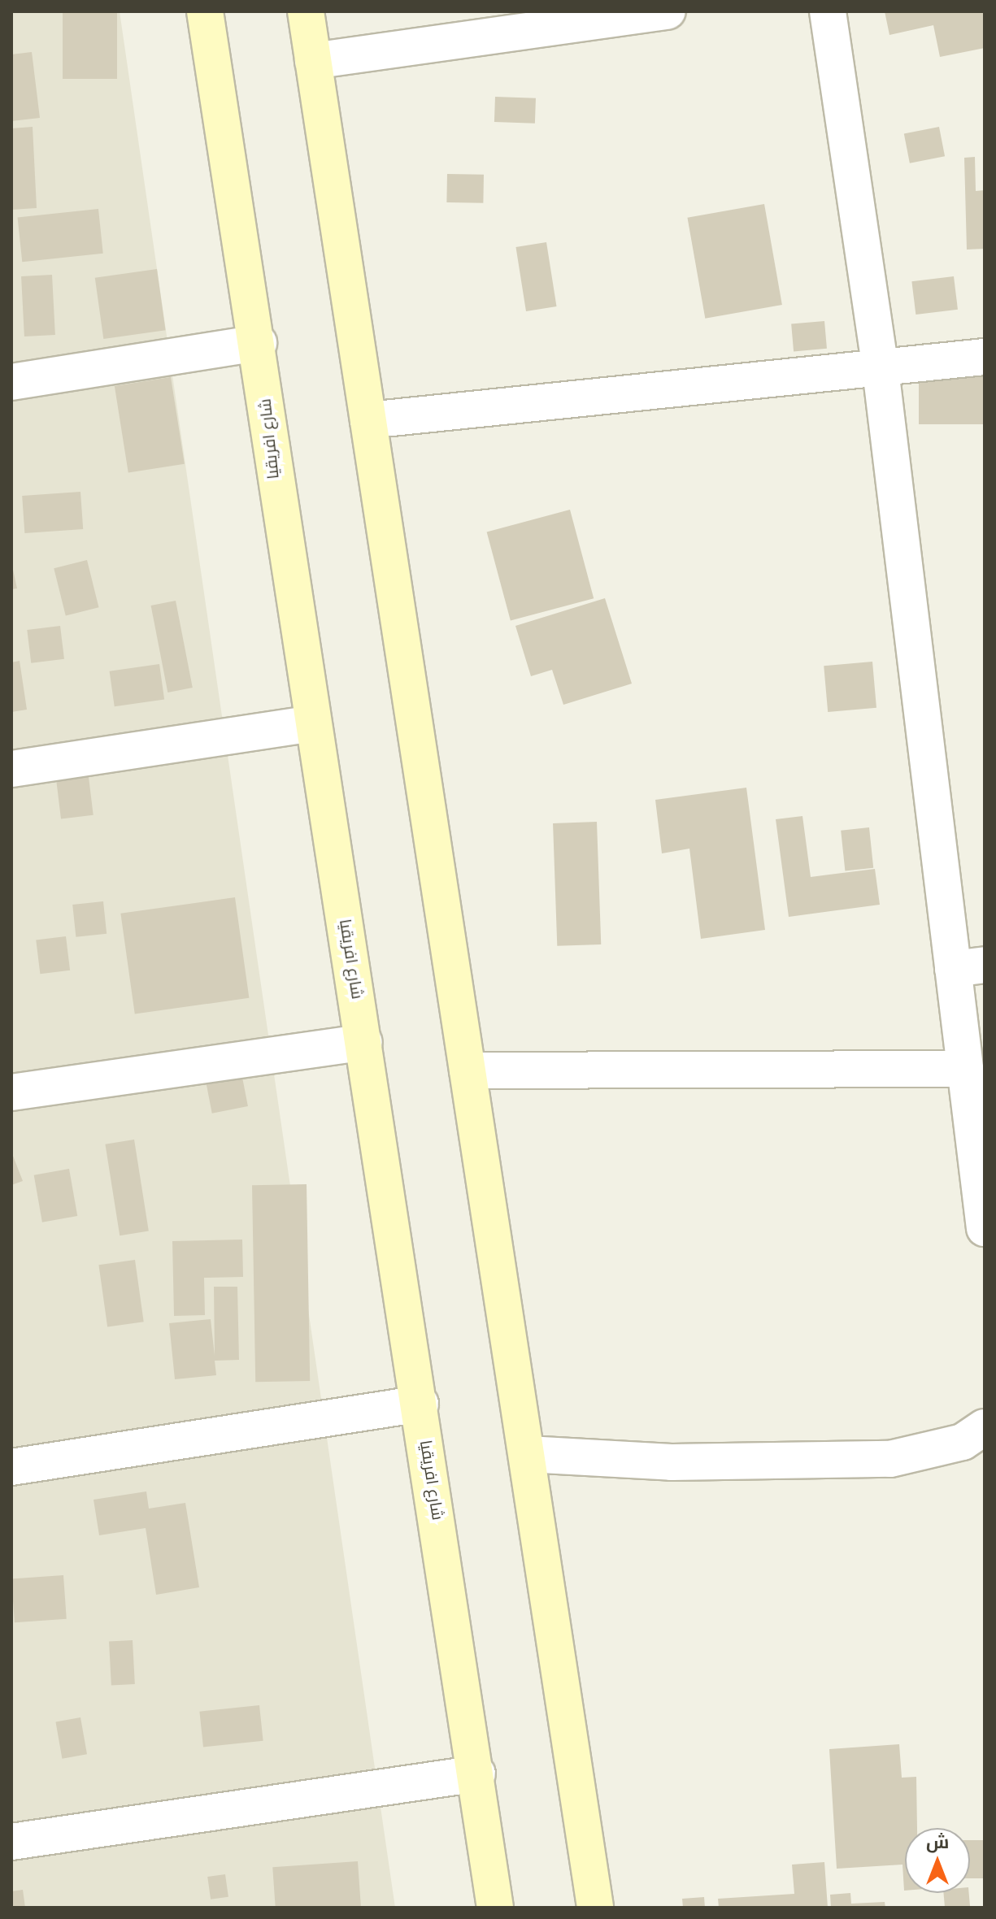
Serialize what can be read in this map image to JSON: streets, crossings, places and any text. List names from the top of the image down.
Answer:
{
  "streets": {
    "street": ["شارع افريقيا"]
  },
  "north": "top"
}
